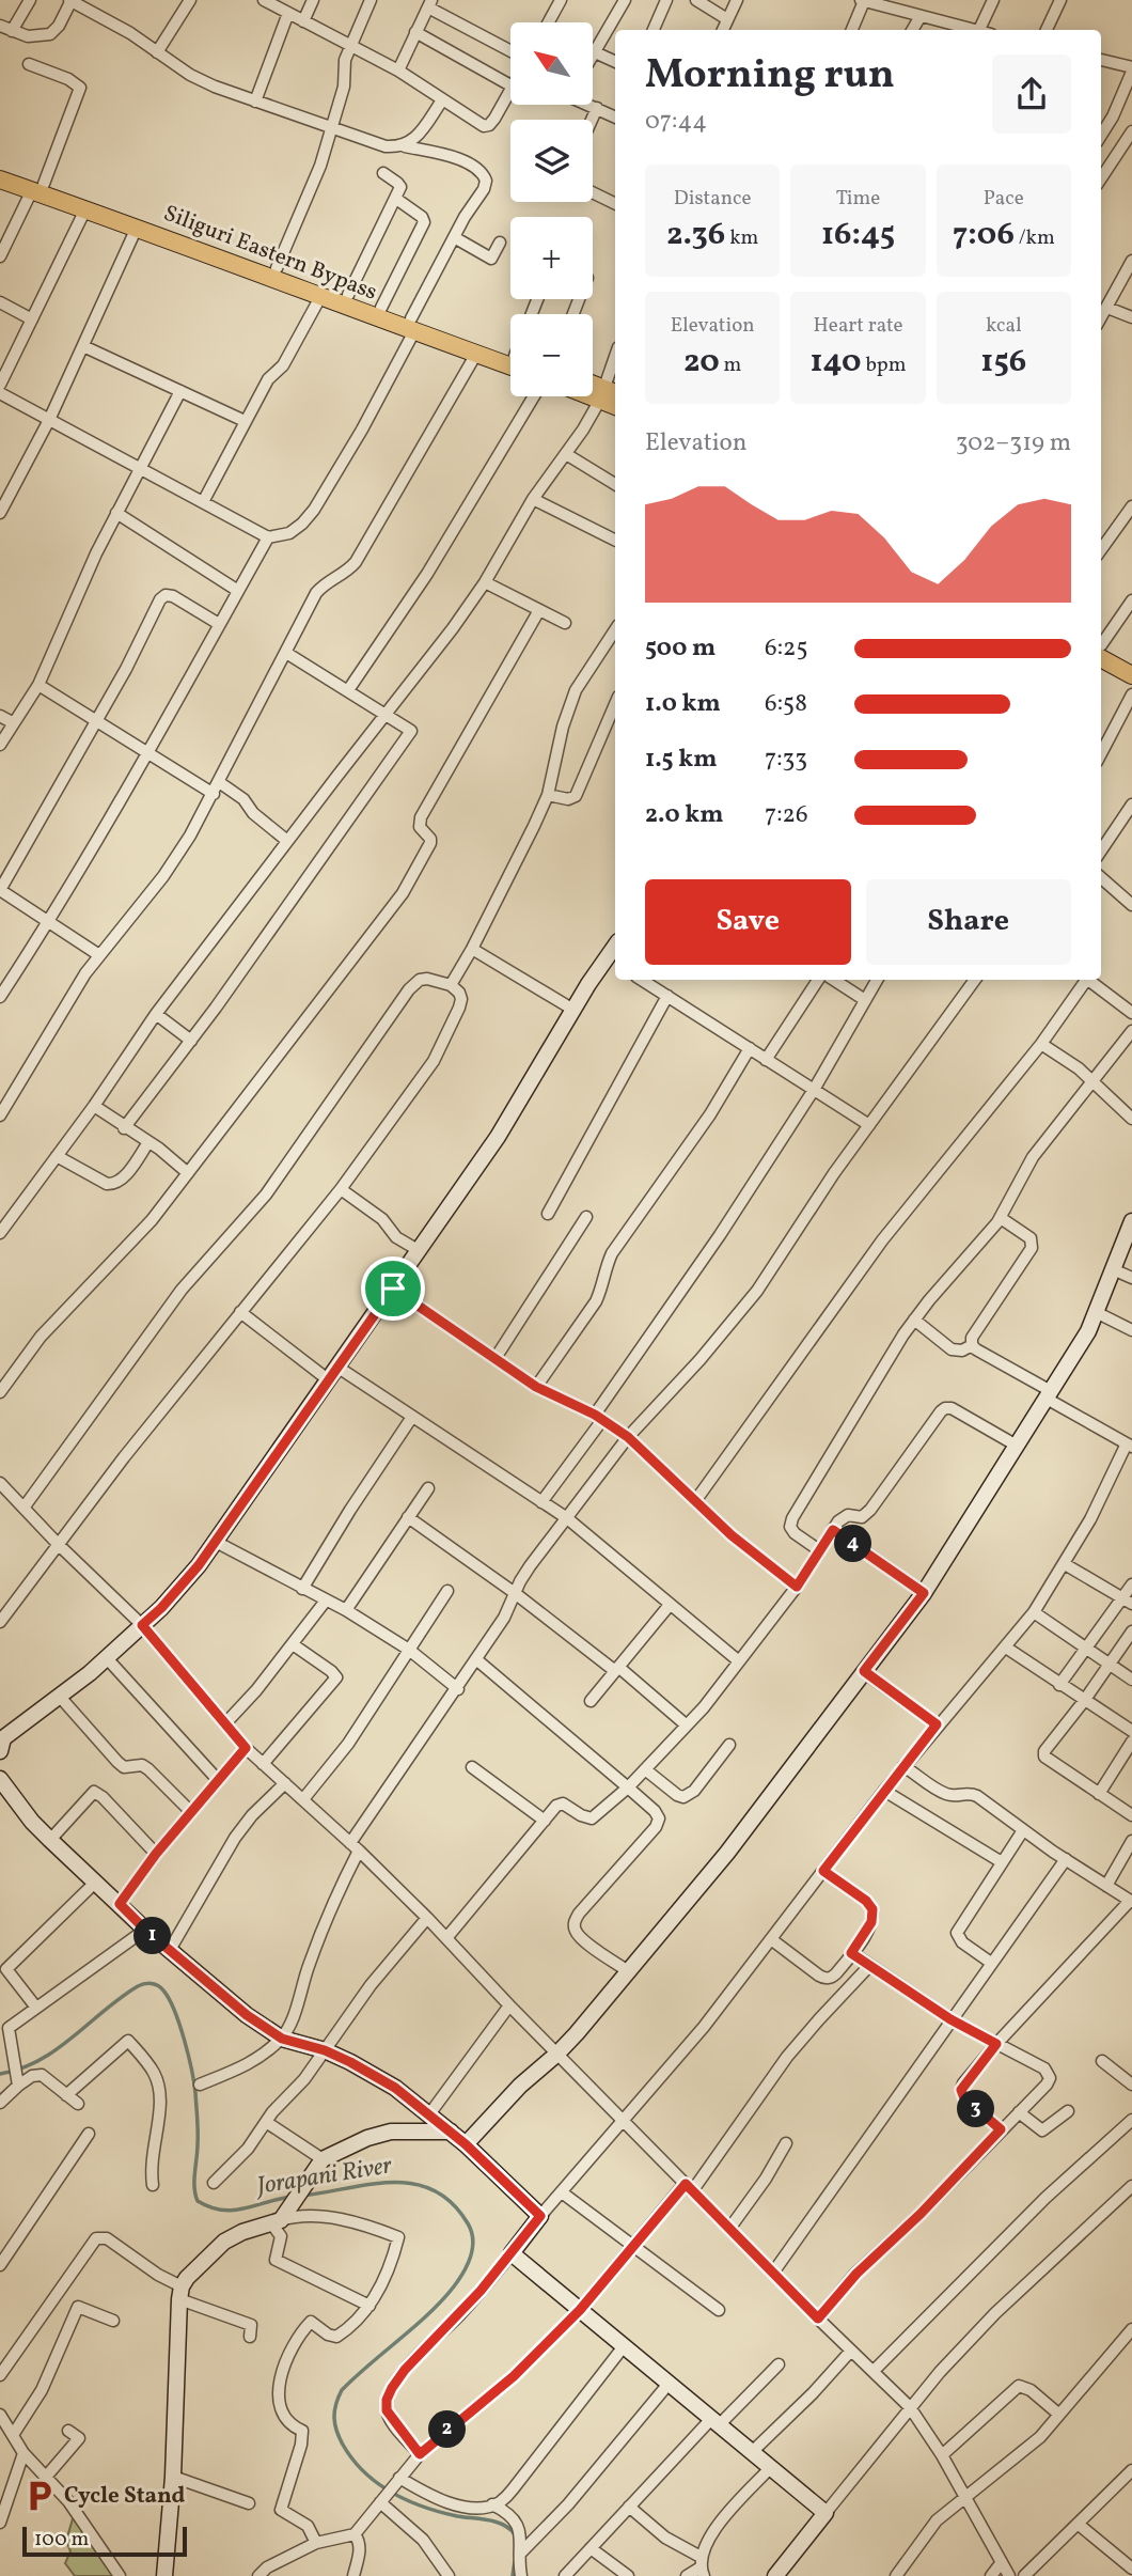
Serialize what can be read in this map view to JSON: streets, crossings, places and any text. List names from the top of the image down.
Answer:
{
  "streets": {
    "main road": ["Siliguri Eastern Bypass"]
  },
  "water": ["Jorapani River"],
  "places": {
    "parking": ["Cycle Stand"]
  },
  "scale_bar": "100 m",
  "north": "top left",
  "page": {
    "map_buttons": ["+", "−"],
    "heading": ["Morning run", "07:44"],
    "stats": [
      ["Distance", "2.36 km"],
      ["Time", "16:45"],
      ["Pace", "7:06 /km"],
      ["Elevation", "20 m"],
      ["Heart rate", "140 bpm"],
      ["kcal", "156"]
    ],
    "chart": ["Elevation", "302–319 m"],
    "list": [
      {
        "name": "500 m",
        "note": "6:25"
      },
      {
        "name": "1.0 km",
        "note": "6:58"
      },
      {
        "name": "1.5 km",
        "note": "7:33"
      },
      {
        "name": "2.0 km",
        "note": "7:26"
      }
    ],
    "buttons": ["Save", "Share"],
    "pins": [
      "4",
      "1",
      "3",
      "2"
    ],
    "scale": "100 m"
  }
}
